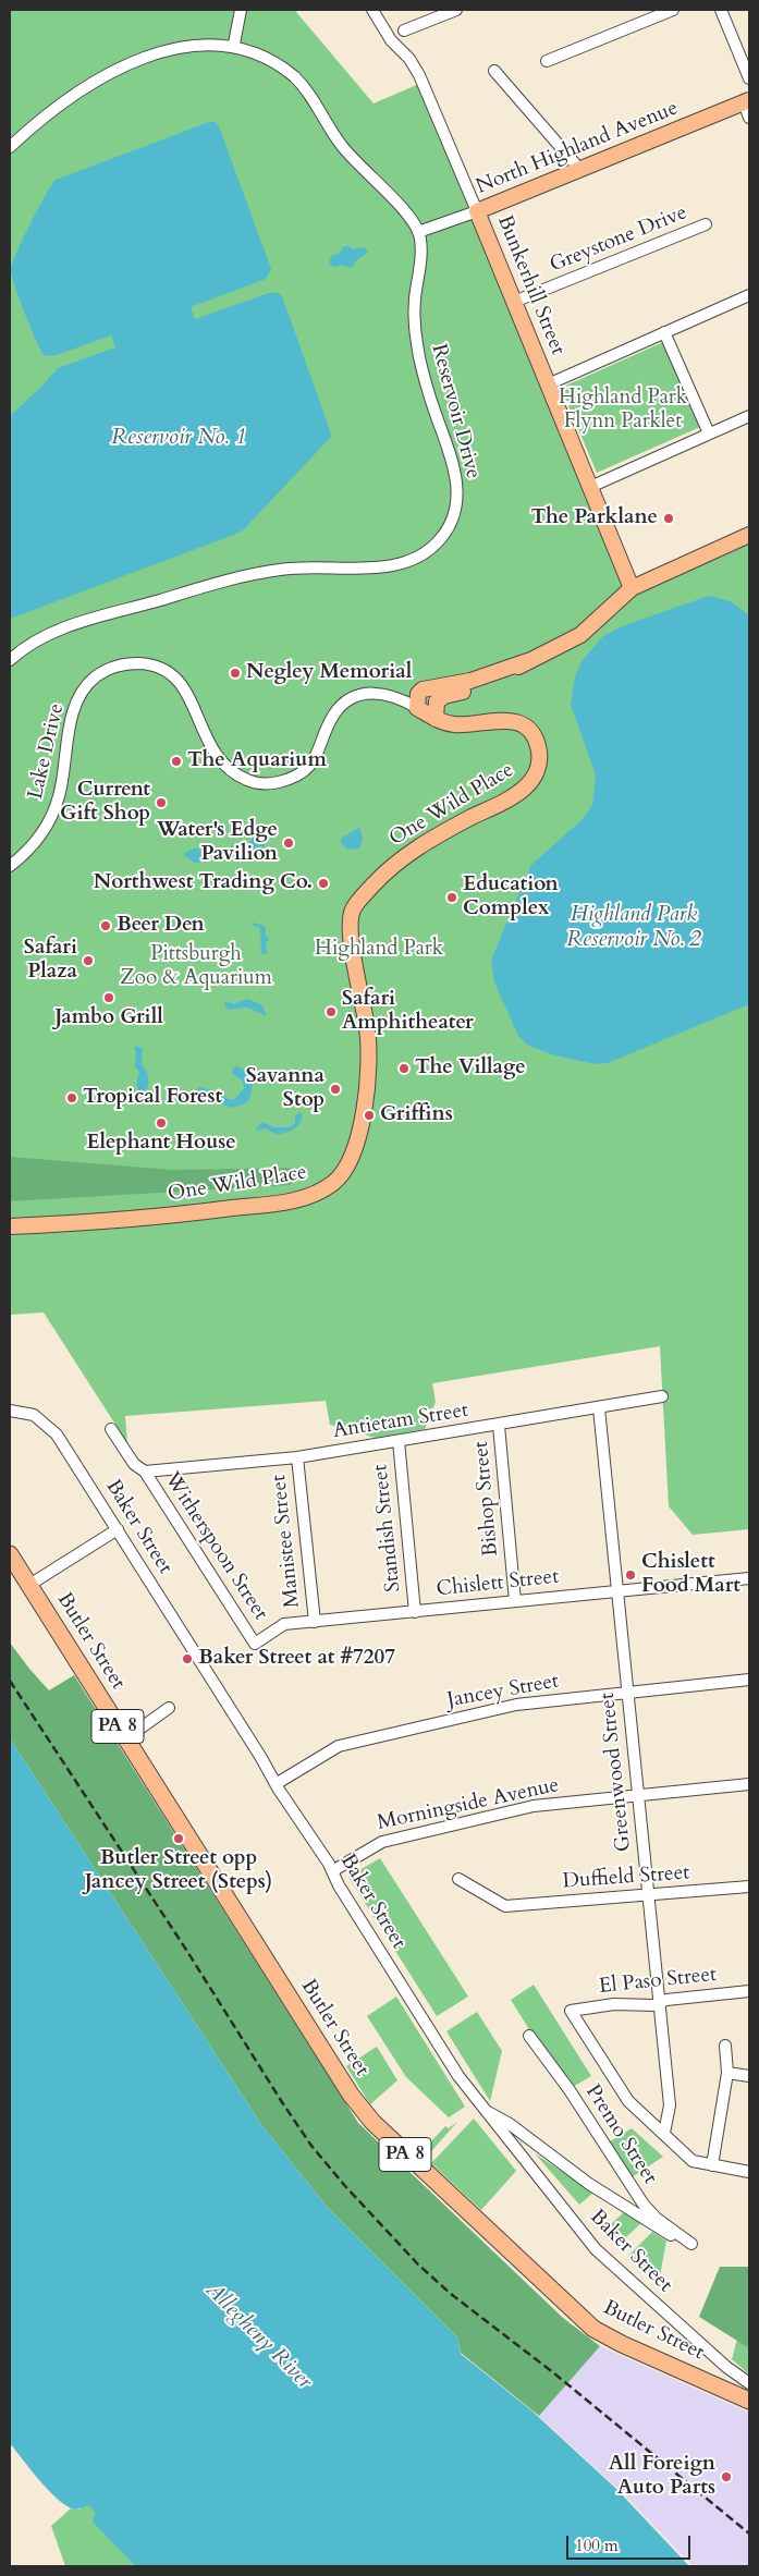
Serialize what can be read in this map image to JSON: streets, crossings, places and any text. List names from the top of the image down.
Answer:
{
  "streets": {
    "highway": ["Butler Street", "PA 8"],
    "main road": ["North Highland Avenue", "Bunkerhill Street", "One Wild Place"],
    "street": [
      "Greystone Drive",
      "Reservoir Drive",
      "Lake Drive",
      "Antietam Street",
      "Bishop Street",
      "Baker Street",
      "Standish Street",
      "Manistee Street",
      "Witherspoon Street",
      "Chislett Street",
      "Jancey Street",
      "Greenwood Street",
      "Morningside Avenue",
      "Duffield Street",
      "El Paso Street",
      "Premo Street"
    ]
  },
  "crossings": [
    ["North Highland Avenue", "Bunkerhill Street"],
    ["North Highland Avenue", "Reservoir Drive"],
    ["Greystone Drive", "Bunkerhill Street"],
    ["Lake Drive", "One Wild Place"],
    ["Antietam Street", "Bishop Street"],
    ["Antietam Street", "Standish Street"],
    ["Antietam Street", "Manistee Street"],
    ["Antietam Street", "Witherspoon Street"],
    ["Antietam Street", "Greenwood Street"],
    ["Bishop Street", "Chislett Street"],
    ["Baker Street", "Jancey Street"],
    ["Baker Street", "Morningside Avenue"],
    ["Baker Street", "Premo Street"],
    ["Standish Street", "Chislett Street"],
    ["Manistee Street", "Chislett Street"],
    ["Witherspoon Street", "Chislett Street"],
    ["Chislett Street", "Greenwood Street"],
    ["Jancey Street", "Greenwood Street"],
    ["Greenwood Street", "Morningside Avenue"],
    ["Greenwood Street", "Duffield Street"],
    ["Greenwood Street", "El Paso Street"]
  ],
  "water": ["Reservoir No. 1", "Highland Park Reservoir No. 2", "Allegheny River"],
  "parks": ["Highland Park Flynn Parklet", "Highland Park", "Pittsburgh Zoo & Aquarium"],
  "places": [
    "The Parklane",
    "Negley Memorial",
    "The Aquarium",
    "Current Gift Shop",
    "Water's Edge Pavilion",
    "Northwest Trading Co.",
    "Education Complex",
    "Beer Den",
    "Safari Plaza",
    "Jambo Grill",
    "Safari Amphitheater",
    "The Village",
    "Savanna Stop",
    "Tropical Forest",
    "Griffins",
    "Elephant House",
    "Chislett Food Mart",
    "Baker Street at #7207",
    "Butler Street opp Jancey Street (Steps)",
    "All Foreign Auto Parts"
  ],
  "scale_bar": "100 m"
}
